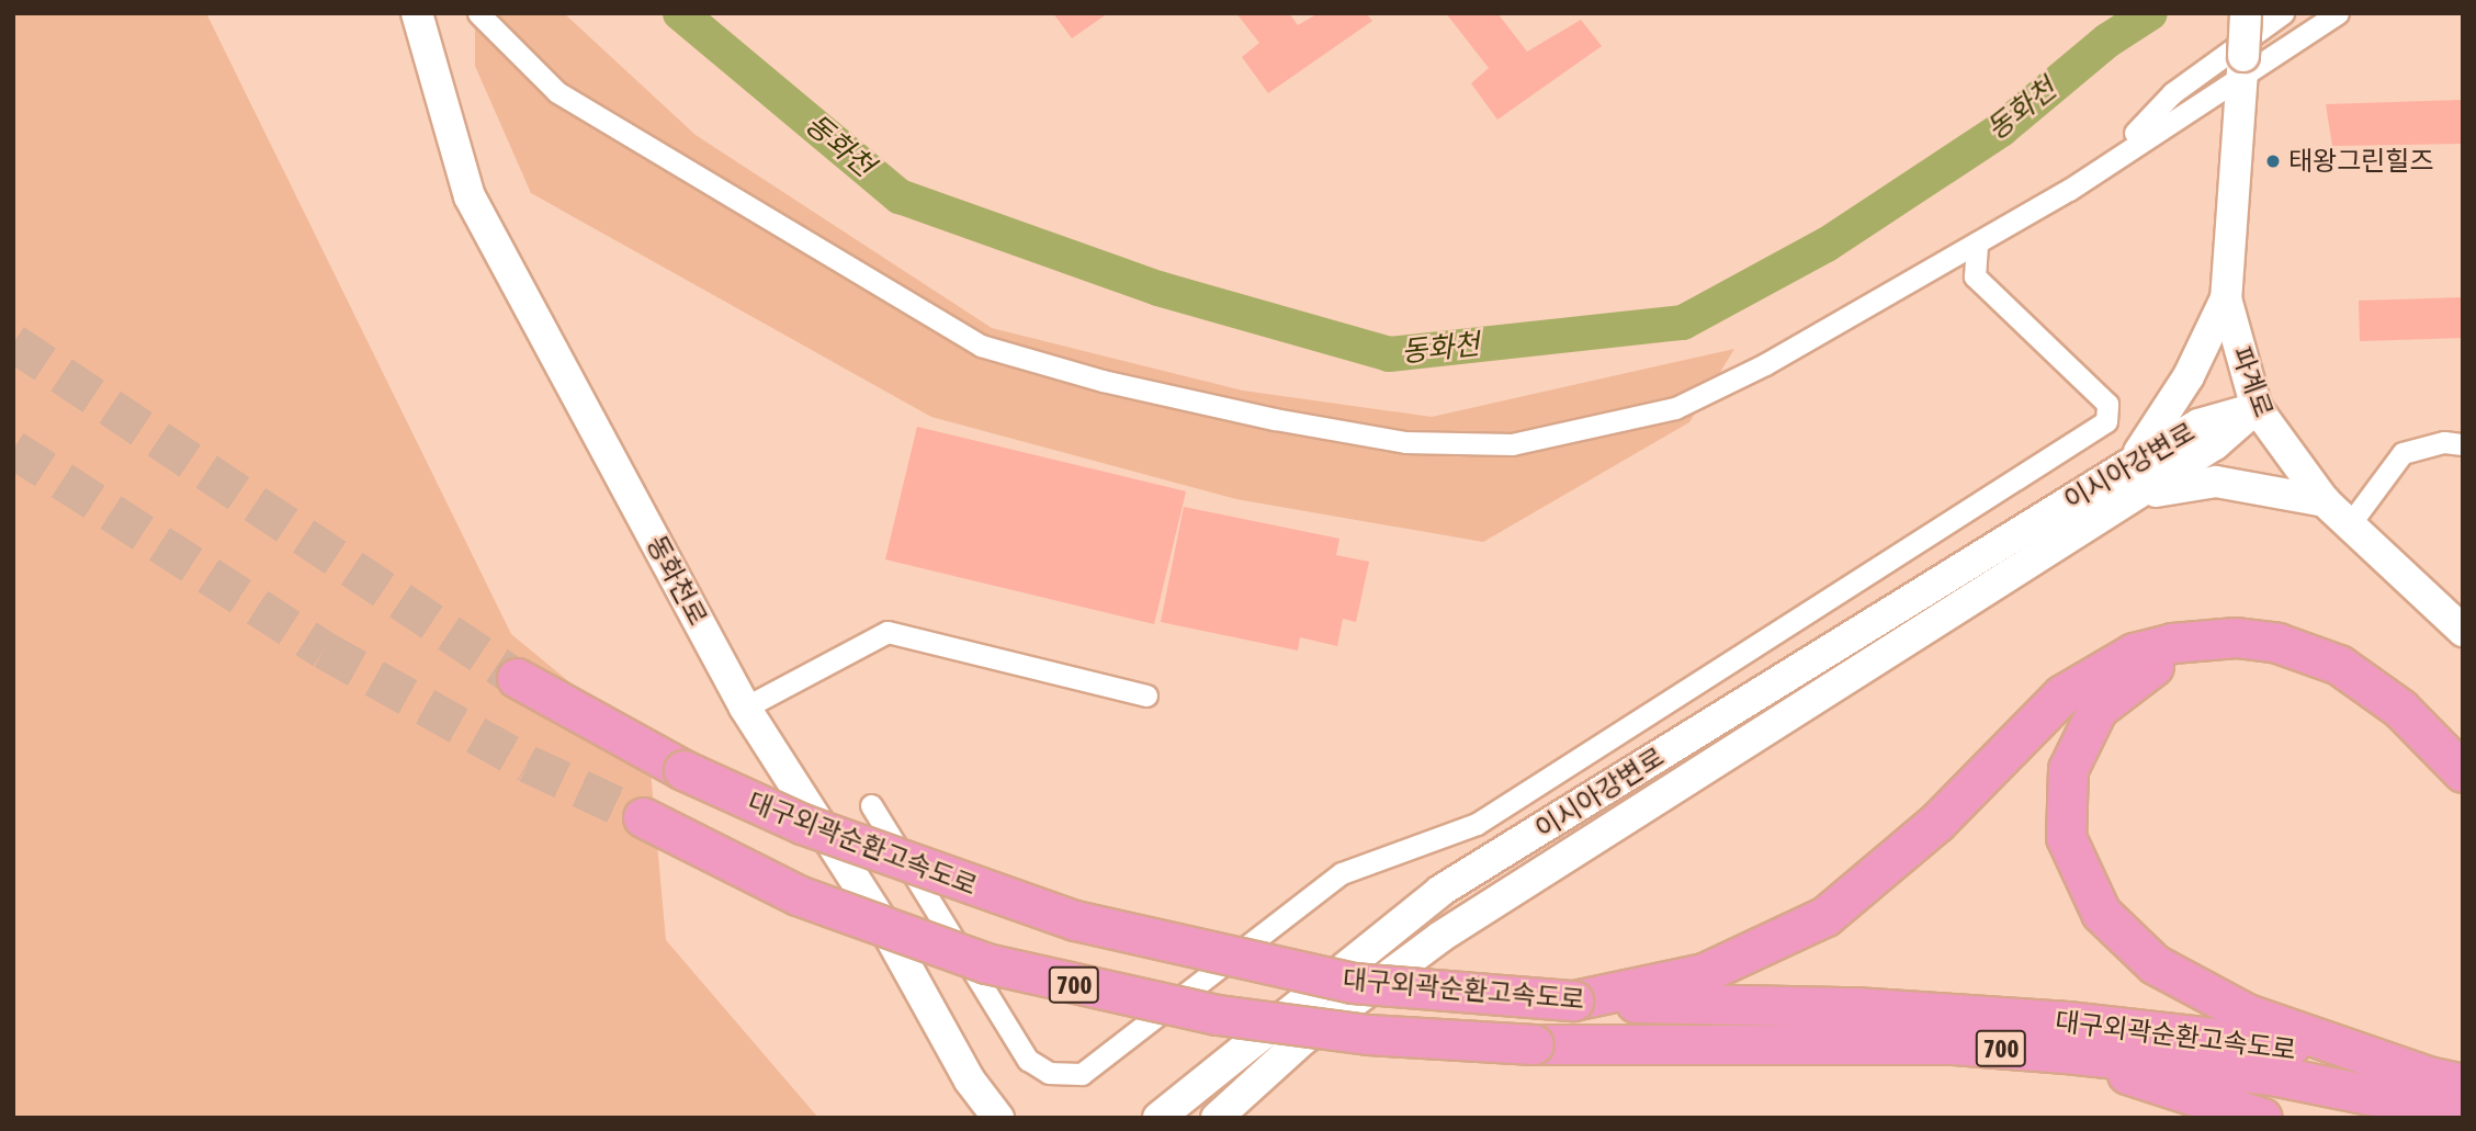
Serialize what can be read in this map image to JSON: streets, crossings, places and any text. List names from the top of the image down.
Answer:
{
  "streets": {
    "highway": ["대구외곽순환고속도로", "700"],
    "main road": ["파계로", "이시아강변로", "동화천로"]
  },
  "crossings": [
    ["파계로", "이시아강변로"]
  ],
  "water": ["동화천"],
  "places": ["태왕그린힐즈"]
}
